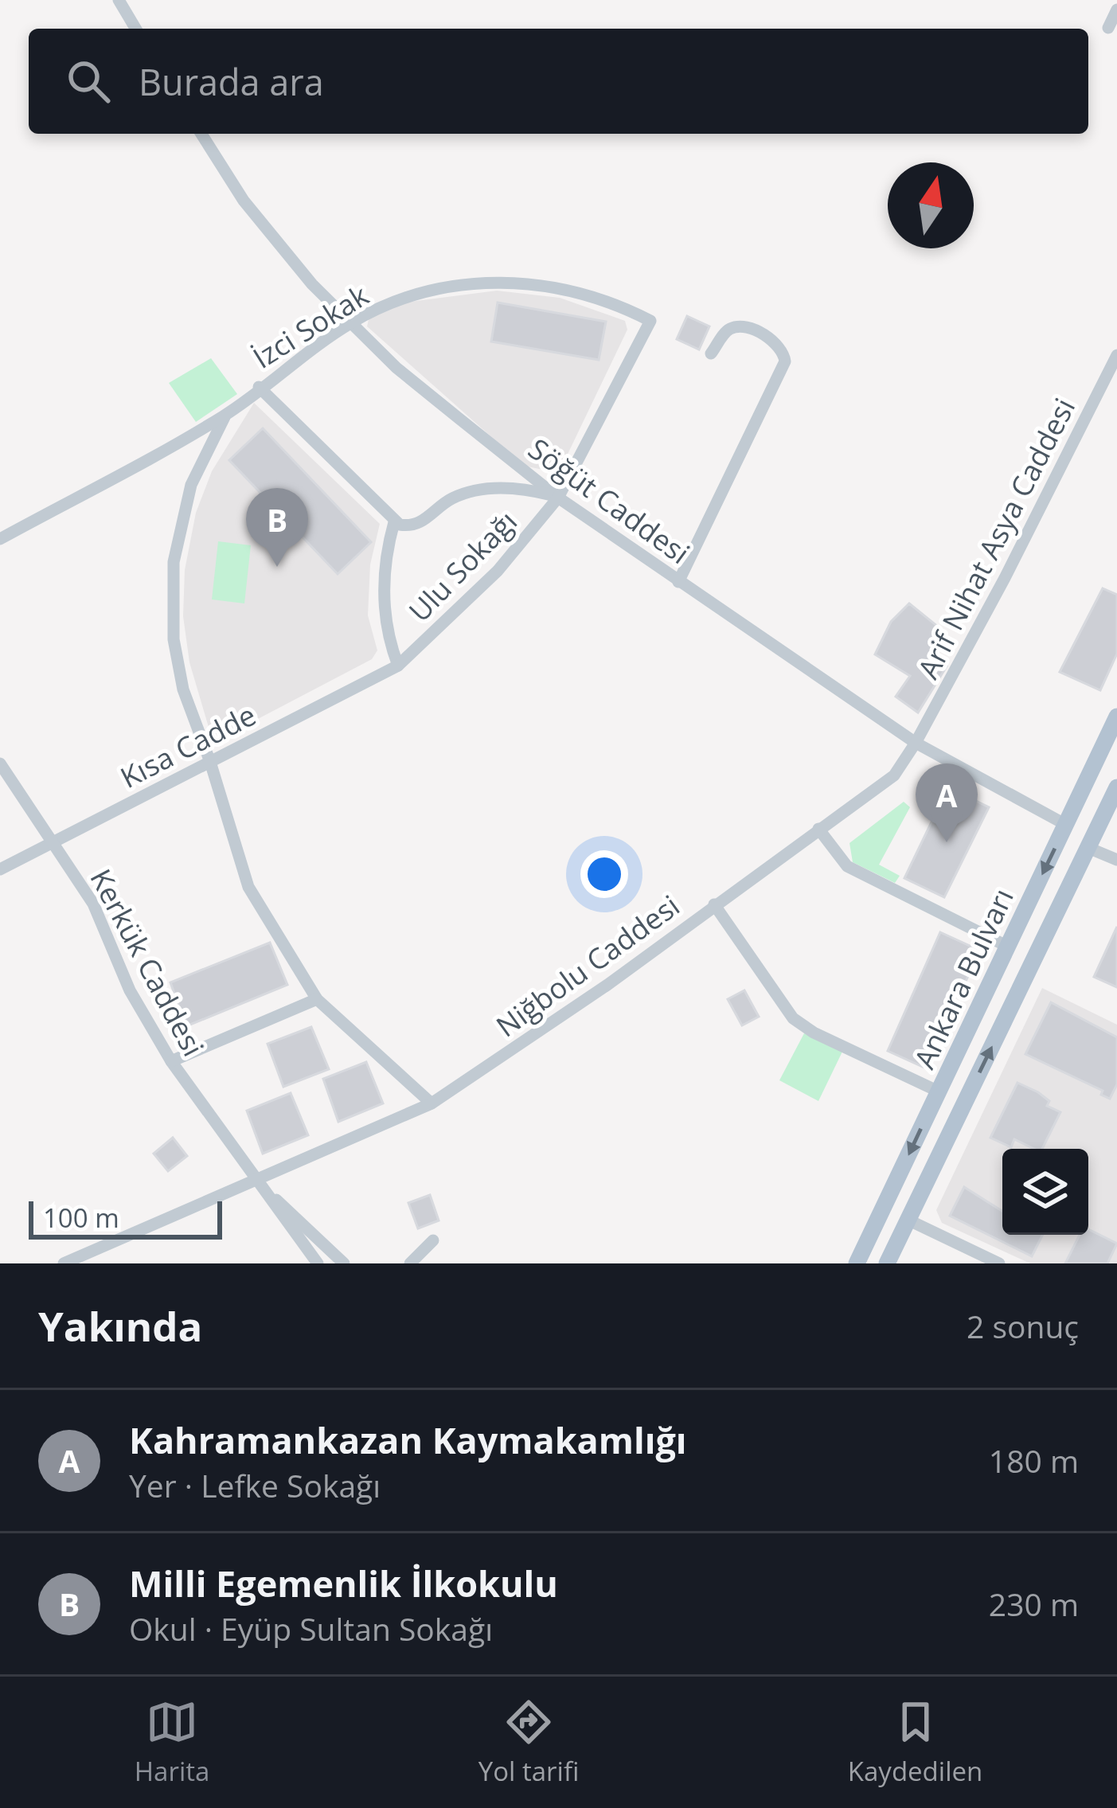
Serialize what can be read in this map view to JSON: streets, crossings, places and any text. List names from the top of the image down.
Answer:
{
  "streets": {
    "main road": ["Ankara Bulvarı"],
    "street": [
      "İzci Sokak",
      "Söğüt Caddesi",
      "Arif Nihat Asya Caddesi",
      "Ulu Sokağı",
      "Kısa Cadde",
      "Kerkük Caddesi",
      "Niğbolu Caddesi"
    ]
  },
  "crossings": [
    ["İzci Sokak", "Söğüt Caddesi"],
    ["İzci Sokak", "Ulu Sokağı"],
    ["Söğüt Caddesi", "Arif Nihat Asya Caddesi"],
    ["Söğüt Caddesi", "Ulu Sokağı"],
    ["Söğüt Caddesi", "Niğbolu Caddesi"],
    ["Söğüt Caddesi", "Ankara Bulvarı"],
    ["Arif Nihat Asya Caddesi", "Niğbolu Caddesi"],
    ["Ulu Sokağı", "Kısa Cadde"],
    ["Kısa Cadde", "Kerkük Caddesi"],
    ["Kerkük Caddesi", "Niğbolu Caddesi"]
  ],
  "scale_bar": "100 m",
  "north": "top",
  "page": {
    "search": "Burada ara",
    "pins": ["B", "A"],
    "scale": "100 m",
    "heading": ["Yakında", "2 sonuç"],
    "list": [
      {
        "mark": "A",
        "name": "Kahramankazan Kaymakamlığı",
        "note": "Yer · Lefke Sokağı",
        "value": "180 m"
      },
      {
        "mark": "B",
        "name": "Milli Egemenlik İlkokulu",
        "note": "Okul · Eyüp Sultan Sokağı",
        "value": "230 m"
      }
    ],
    "nav": ["Harita", "Yol tarifi", "Kaydedilen"]
  }
}
